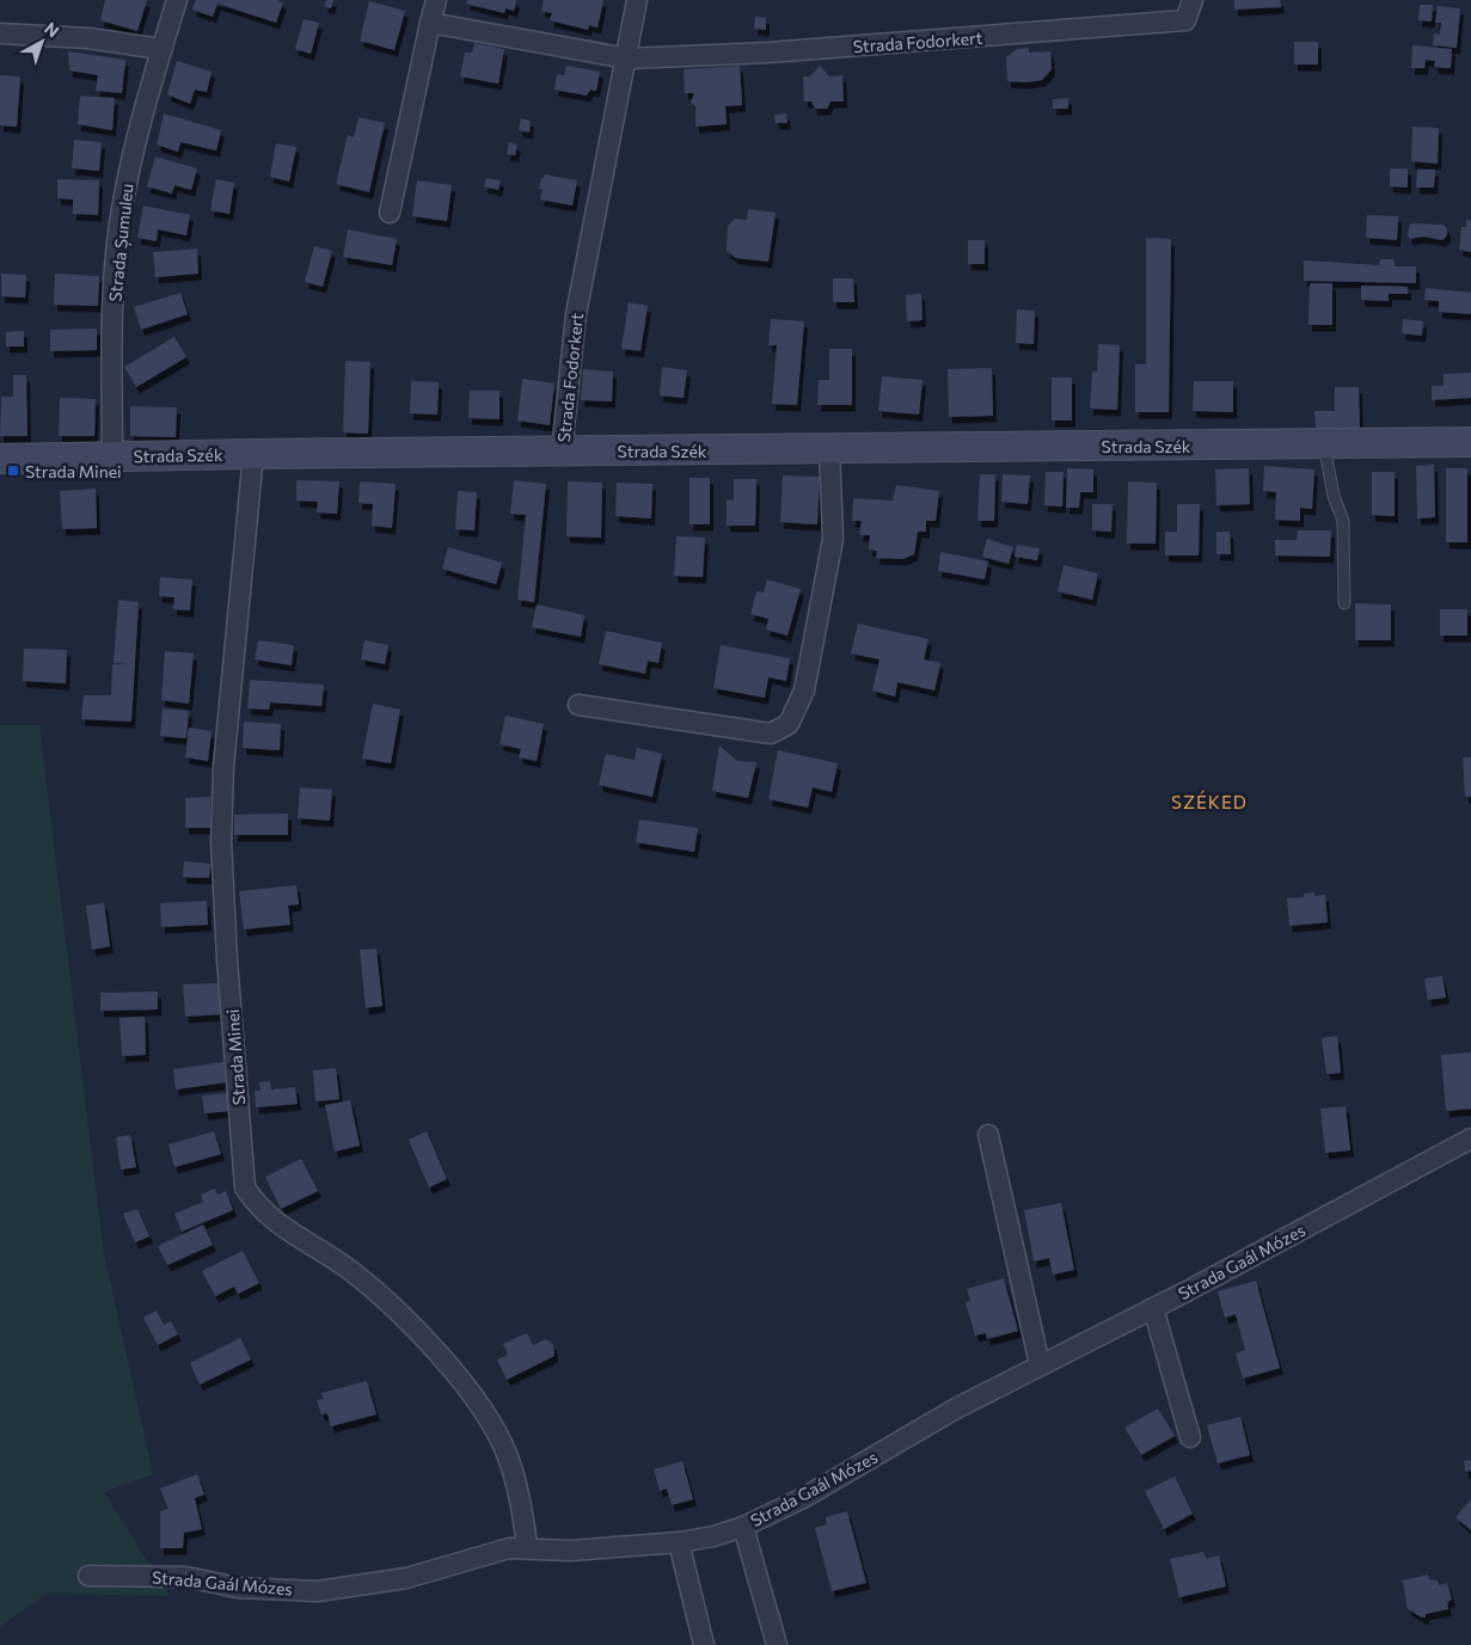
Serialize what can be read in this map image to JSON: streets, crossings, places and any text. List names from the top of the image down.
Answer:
{
  "streets": {
    "street": [
      "Strada Fodorkert",
      "Strada Șumuleu",
      "Strada Szék",
      "Strada Minei",
      "Strada Gaál Mózes"
    ]
  },
  "crossings": [
    ["Strada Fodorkert", "Strada Szék"],
    ["Strada Șumuleu", "Strada Szék"],
    ["Strada Szék", "Strada Minei"],
    ["Strada Minei", "Strada Gaál Mózes"]
  ],
  "districts": ["SZÉKED"],
  "places": {
    "transit": ["Strada Minei"]
  },
  "north": "top right"
}
